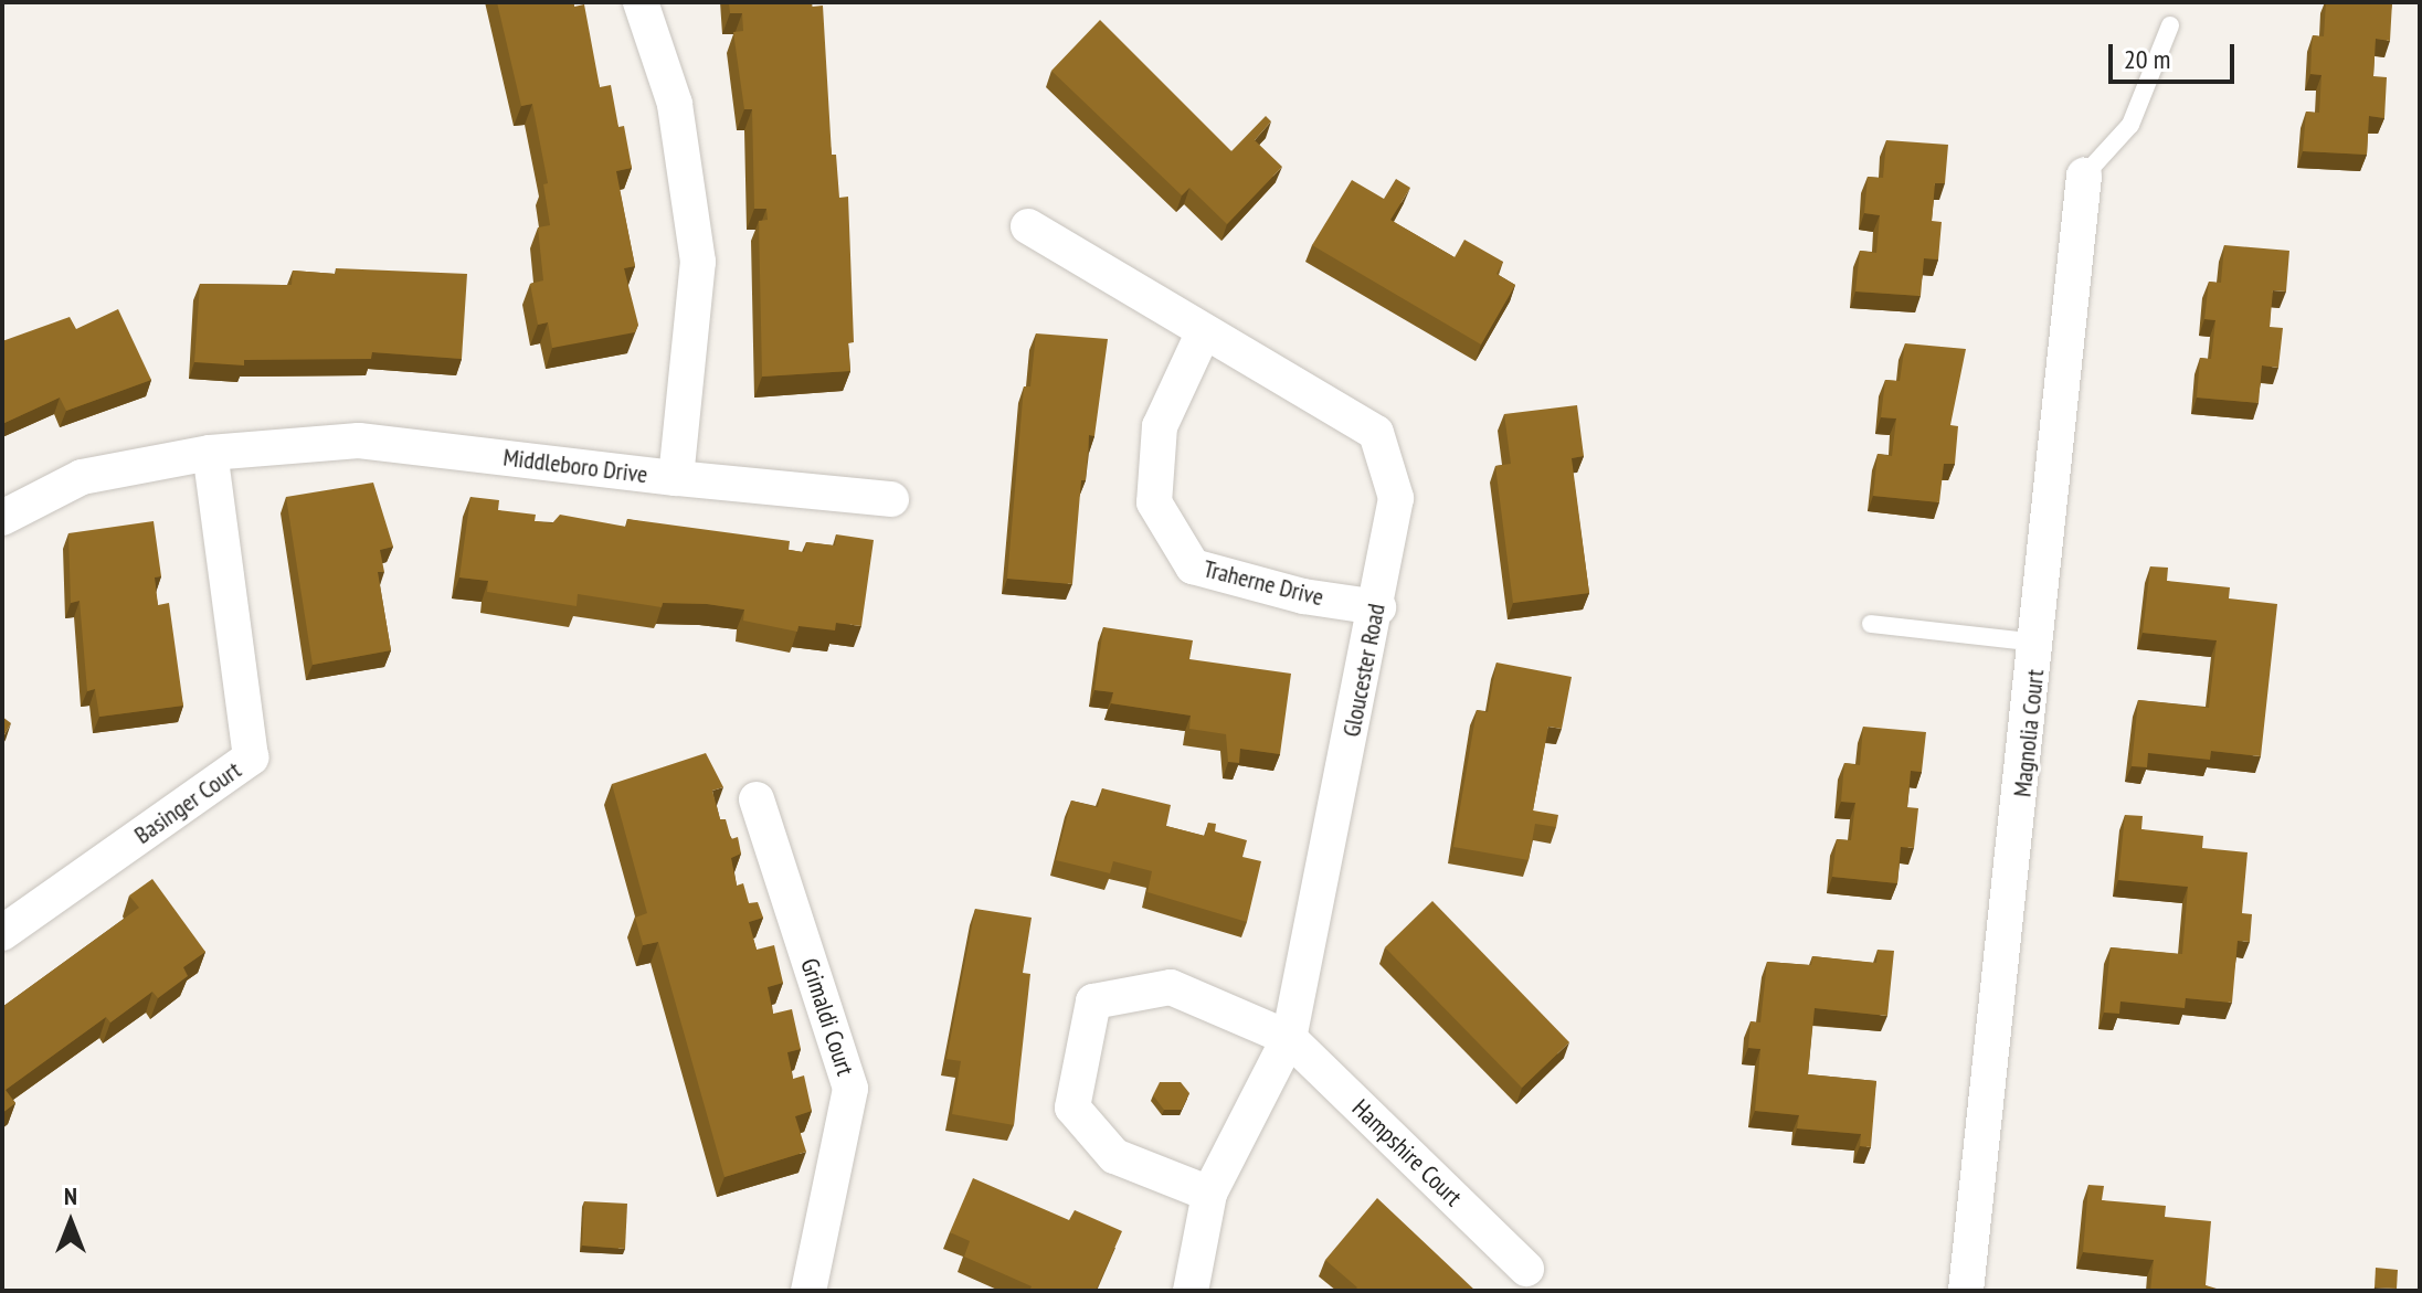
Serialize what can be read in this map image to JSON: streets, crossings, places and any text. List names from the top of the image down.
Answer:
{
  "streets": {
    "street": [
      "Middleboro Drive",
      "Traherne Drive",
      "Gloucester Road",
      "Magnolia Court",
      "Basinger Court",
      "Grimaldi Court",
      "Hampshire Court"
    ]
  },
  "crossings": [
    ["Middleboro Drive", "Basinger Court"],
    ["Traherne Drive", "Gloucester Road"],
    ["Gloucester Road", "Hampshire Court"]
  ],
  "scale_bar": "20 m",
  "north": "top"
}
